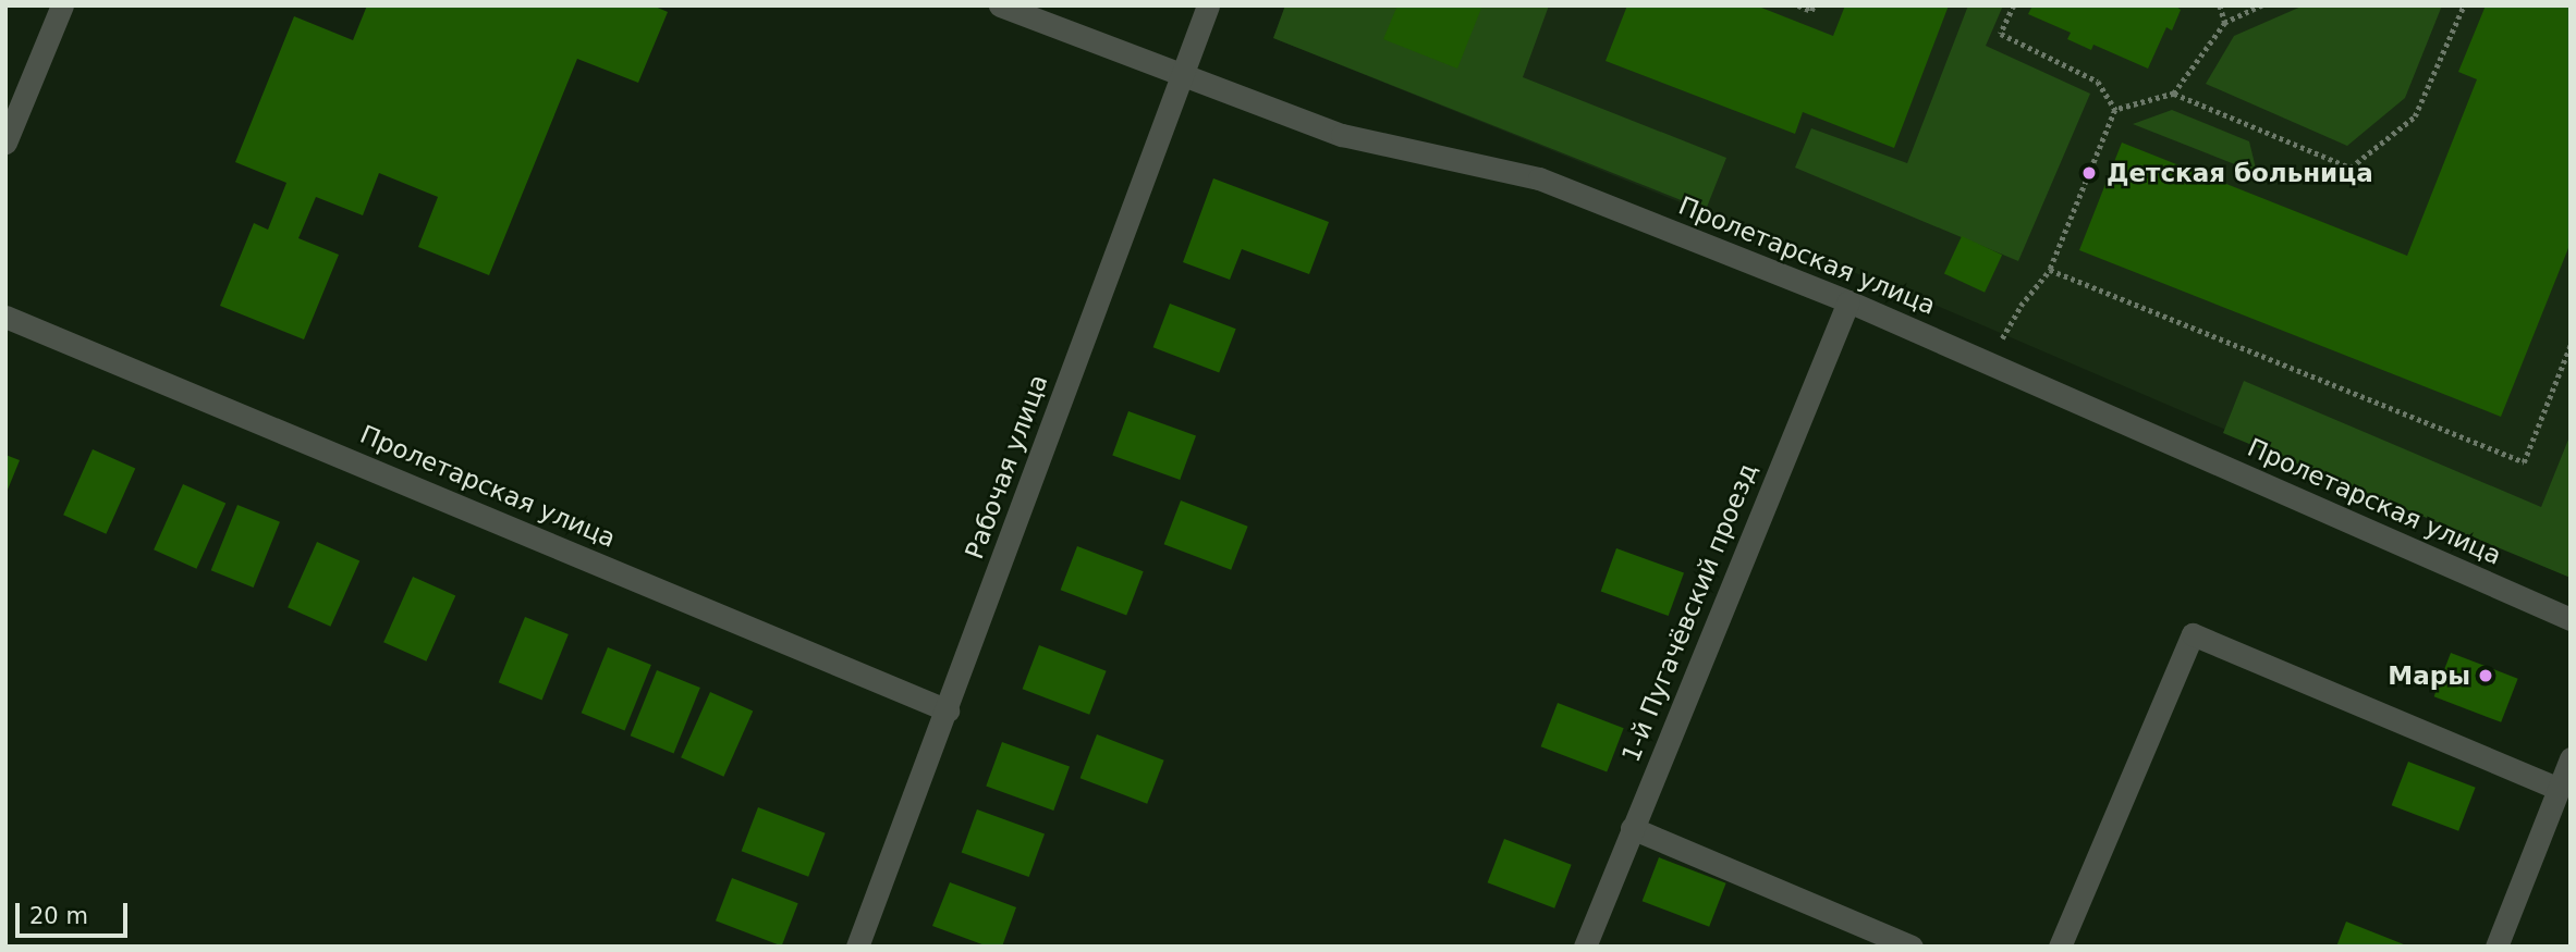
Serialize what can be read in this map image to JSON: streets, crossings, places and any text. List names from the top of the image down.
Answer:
{
  "streets": {
    "street": ["Пролетарская улица", "Рабочая улица", "1-й Пугачёвский проезд"]
  },
  "crossings": [
    ["Пролетарская улица", "Рабочая улица"],
    ["Пролетарская улица", "1-й Пугачёвский проезд"]
  ],
  "places": ["Детская больница", "Мары"],
  "scale_bar": "20 m"
}
